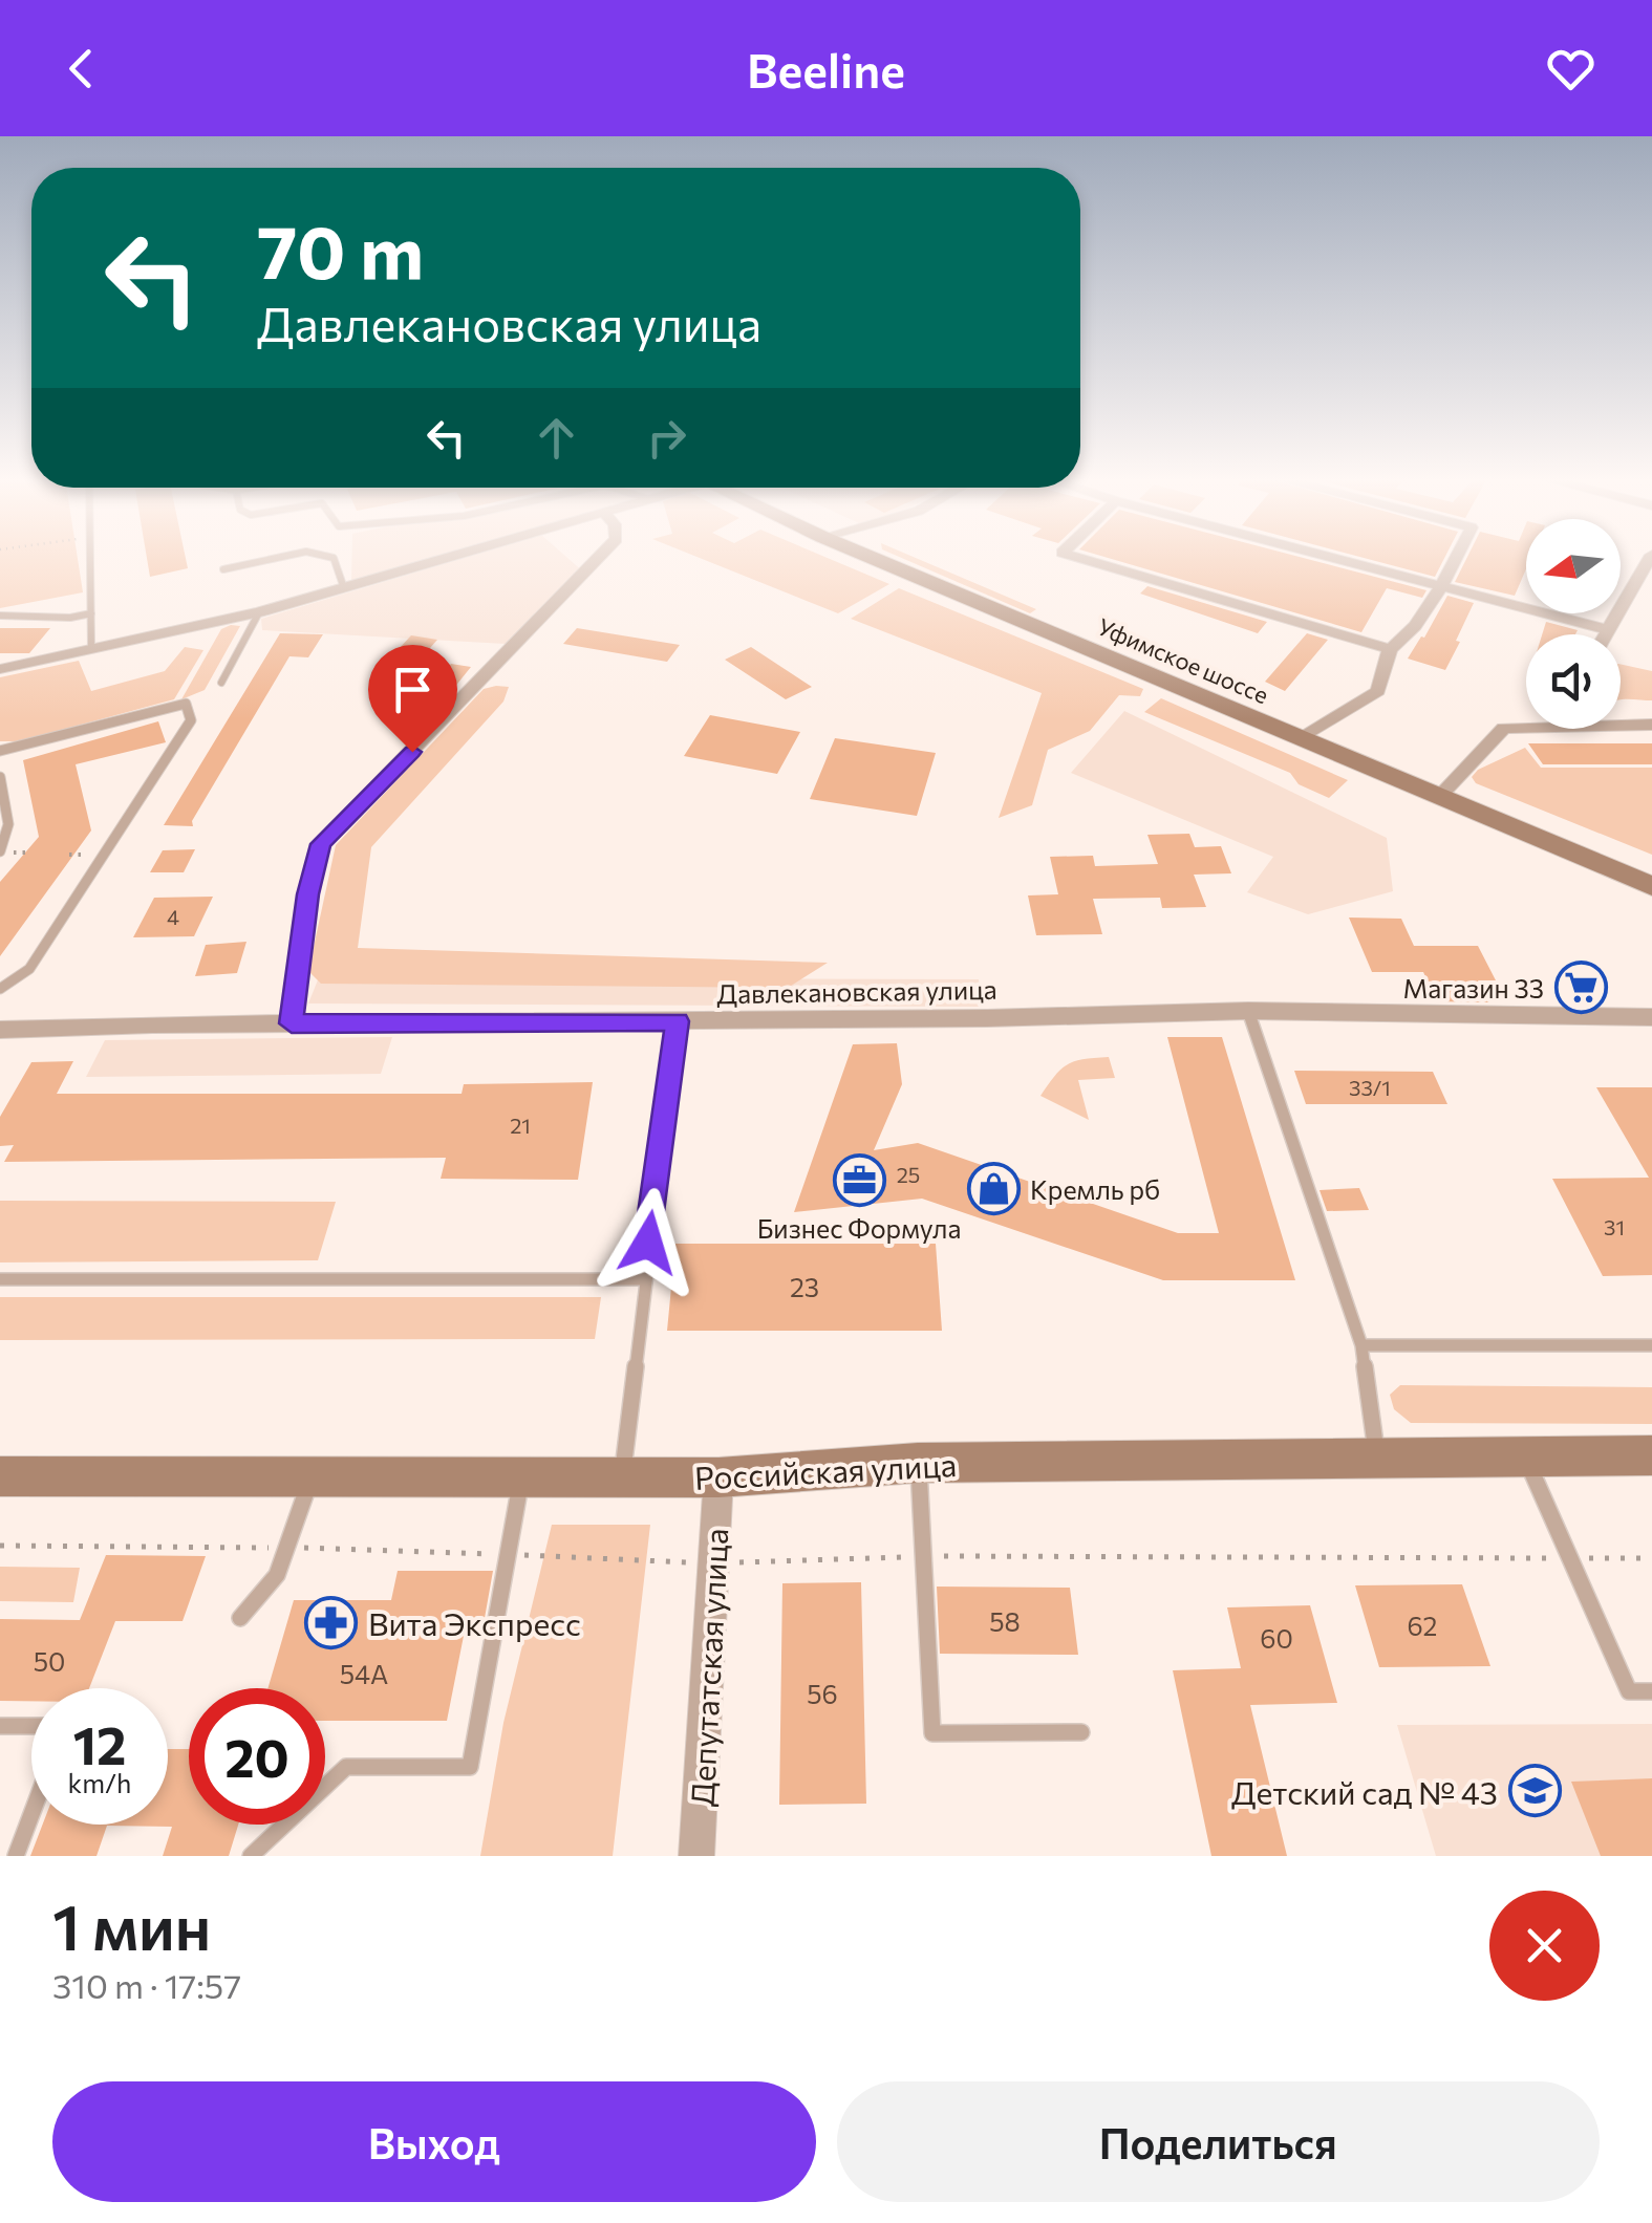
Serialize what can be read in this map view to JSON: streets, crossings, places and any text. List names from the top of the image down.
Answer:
{
  "streets": {
    "main road": ["Уфимское шоссе", "Российская улица"],
    "street": ["Давлекановская улица", "Депутатская улица"]
  },
  "crossings": [
    ["Российская улица", "Депутатская улица"]
  ],
  "places": {
    "supermarket": ["Магазин 33"],
    "office": ["Бизнес Формула"],
    "shop": ["Кремль рб"],
    "pharmacy": ["Вита Экспресс"],
    "school or university": ["Детский сад № 43"]
  },
  "house_numbers": [
    "4",
    "33/1",
    "21",
    "25",
    "31",
    "23",
    "58",
    "62",
    "60",
    "50",
    "54А",
    "56"
  ],
  "north": "left",
  "page": {
    "header": "Beeline",
    "turn": ["70 m", "Давлекановская улица"],
    "speed": "12 km/h",
    "limit": "20",
    "heading": ["1 мин", "310 m · 17:57"],
    "buttons": ["Выход", "Поделиться"]
  }
}
